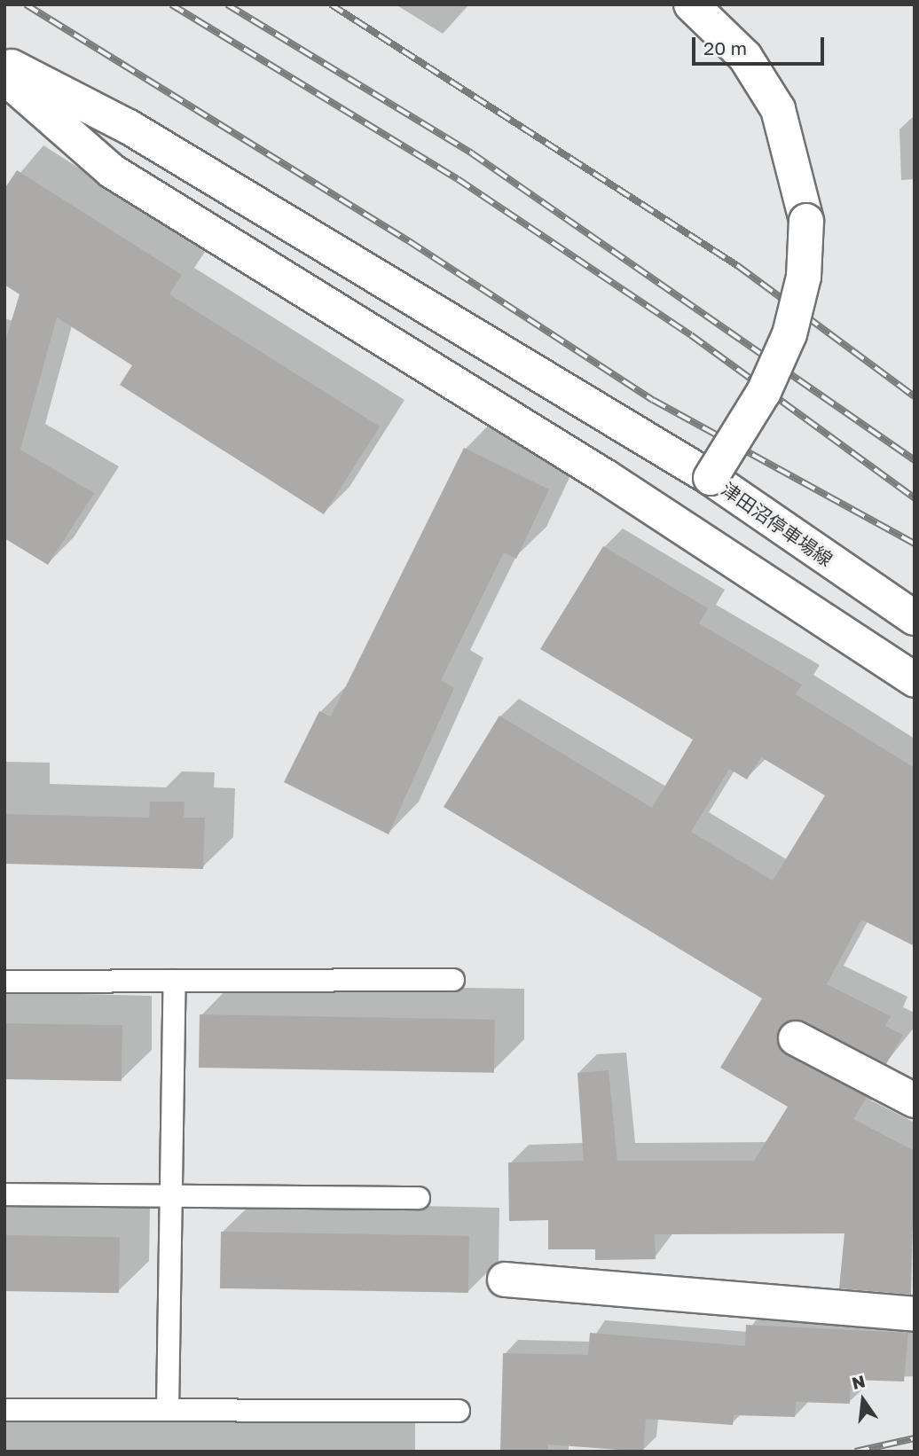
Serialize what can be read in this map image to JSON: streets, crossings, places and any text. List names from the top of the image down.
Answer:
{
  "streets": {
    "street": ["津田沼停車場線"]
  },
  "scale_bar": "20 m",
  "north": "top"
}
